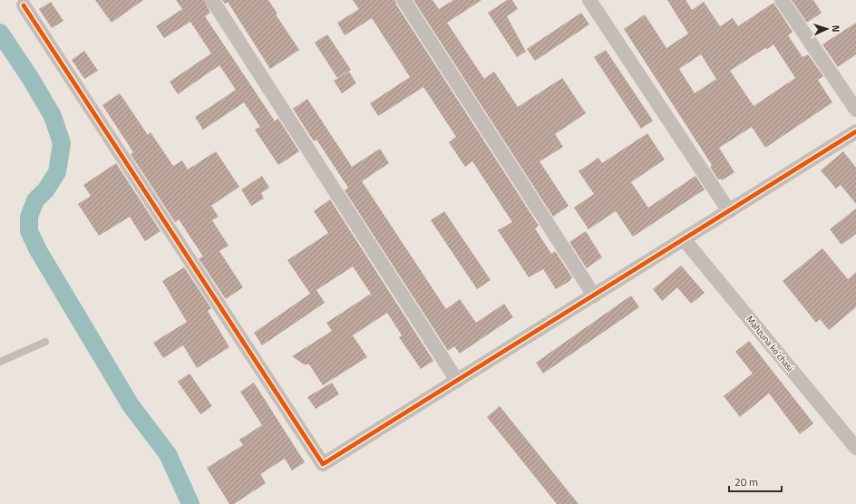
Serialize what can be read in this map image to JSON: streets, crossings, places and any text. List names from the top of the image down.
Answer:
{
  "streets": {
    "street": ["Mahzuna koʻchasi"]
  },
  "scale_bar": "20 m",
  "north": "right"
}
